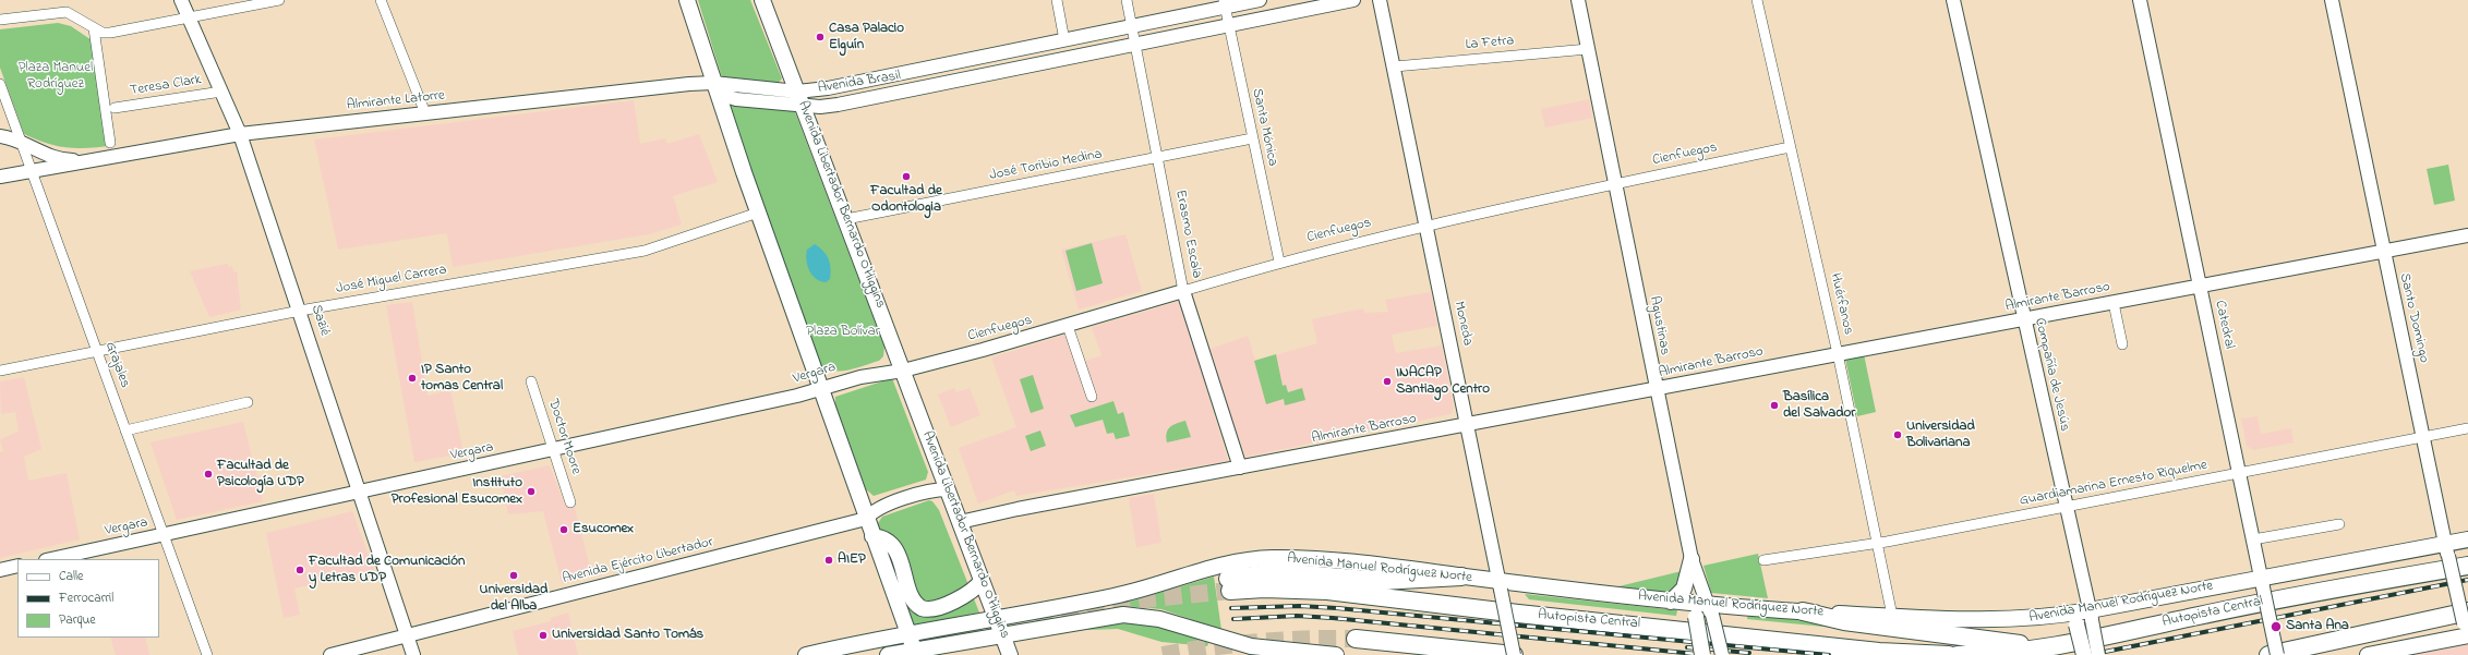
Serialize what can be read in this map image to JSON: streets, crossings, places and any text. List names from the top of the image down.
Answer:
{
  "streets": {
    "highway": ["Autopista Central"],
    "main road": ["Avenida Libertador Bernardo O'Higgins", "Avenida Manuel Rodríguez Norte"],
    "street": [
      "La Fetra",
      "Avenida Brasil",
      "Teresa Clark",
      "Almirante Latorre",
      "Santa Mónica",
      "Cienfuegos",
      "José Toribio Medina",
      "Erasmo Escala",
      "José Miguel Carrera",
      "Almirante Barroso",
      "Huérfanos",
      "Santo Domingo",
      "Sazié",
      "Moneda",
      "Catedral",
      "Agustinas",
      "Grajales",
      "Vergara",
      "Compañía de Jesús",
      "Doctor Moore",
      "Guardiamarina Ernesto Riquelme",
      "Avenida Ejército Libertador"
    ]
  },
  "crossings": [
    ["La Fetra", "Moneda"],
    ["La Fetra", "Agustinas"],
    ["Avenida Brasil", "Almirante Latorre"],
    ["Avenida Brasil", "Santa Mónica"],
    ["Avenida Brasil", "Avenida Libertador Bernardo O'Higgins"],
    ["Avenida Brasil", "Erasmo Escala"],
    ["Teresa Clark", "Sazié"],
    ["Almirante Latorre", "Sazié"],
    ["Almirante Latorre", "Grajales"],
    ["Santa Mónica", "Cienfuegos"],
    ["Santa Mónica", "José Toribio Medina"],
    ["Cienfuegos", "Avenida Libertador Bernardo O'Higgins"],
    ["Cienfuegos", "Erasmo Escala"],
    ["Cienfuegos", "Huérfanos"],
    ["Cienfuegos", "Moneda"],
    ["Cienfuegos", "Agustinas"],
    ["Cienfuegos", "Vergara"],
    ["José Toribio Medina", "Avenida Libertador Bernardo O'Higgins"],
    ["José Toribio Medina", "Erasmo Escala"],
    ["Avenida Libertador Bernardo O'Higgins", "Almirante Barroso"],
    ["Avenida Libertador Bernardo O'Higgins", "Vergara"],
    ["Avenida Libertador Bernardo O'Higgins", "Avenida Ejército Libertador"],
    ["Avenida Libertador Bernardo O'Higgins", "Avenida Manuel Rodríguez Norte"],
    ["Erasmo Escala", "Almirante Barroso"],
    ["José Miguel Carrera", "Sazié"],
    ["José Miguel Carrera", "Grajales"],
    ["Almirante Barroso", "Huérfanos"],
    ["Almirante Barroso", "Santo Domingo"],
    ["Almirante Barroso", "Moneda"],
    ["Almirante Barroso", "Catedral"],
    ["Almirante Barroso", "Agustinas"],
    ["Almirante Barroso", "Compañía de Jesús"],
    ["Huérfanos", "Guardiamarina Ernesto Riquelme"],
    ["Huérfanos", "Avenida Manuel Rodríguez Norte"],
    ["Santo Domingo", "Guardiamarina Ernesto Riquelme"],
    ["Santo Domingo", "Avenida Manuel Rodríguez Norte"],
    ["Sazié", "Vergara"],
    ["Sazié", "Avenida Ejército Libertador"],
    ["Moneda", "Avenida Manuel Rodríguez Norte"],
    ["Catedral", "Guardiamarina Ernesto Riquelme"],
    ["Catedral", "Avenida Manuel Rodríguez Norte"],
    ["Agustinas", "Avenida Manuel Rodríguez Norte"],
    ["Grajales", "Vergara"],
    ["Vergara", "Doctor Moore"],
    ["Compañía de Jesús", "Guardiamarina Ernesto Riquelme"],
    ["Compañía de Jesús", "Avenida Manuel Rodríguez Norte"],
    ["Avenida Manuel Rodríguez Norte", "Autopista Central"]
  ],
  "parks": ["Plaza Manuel Rodríguez", "Plaza Bolívar"],
  "places": [
    "Casa Palacio Elguín",
    "Facultad de Odontologia",
    "IP Santo tomas Central",
    "INACAP Santiago Centro",
    "Basílica del Salvador",
    "Universidad Bolivariana",
    "Facultad de Psicología UDP",
    "Instituto Profesional Esucomex",
    "Esucomex",
    "AIEP",
    "Facultad de Comunicación y Letras UDP",
    "Universidad del Alba",
    "Santa Ana",
    "Universidad Santo Tomás"
  ],
  "legend": ["Calle", "Ferrocarril", "Parque"]
}
